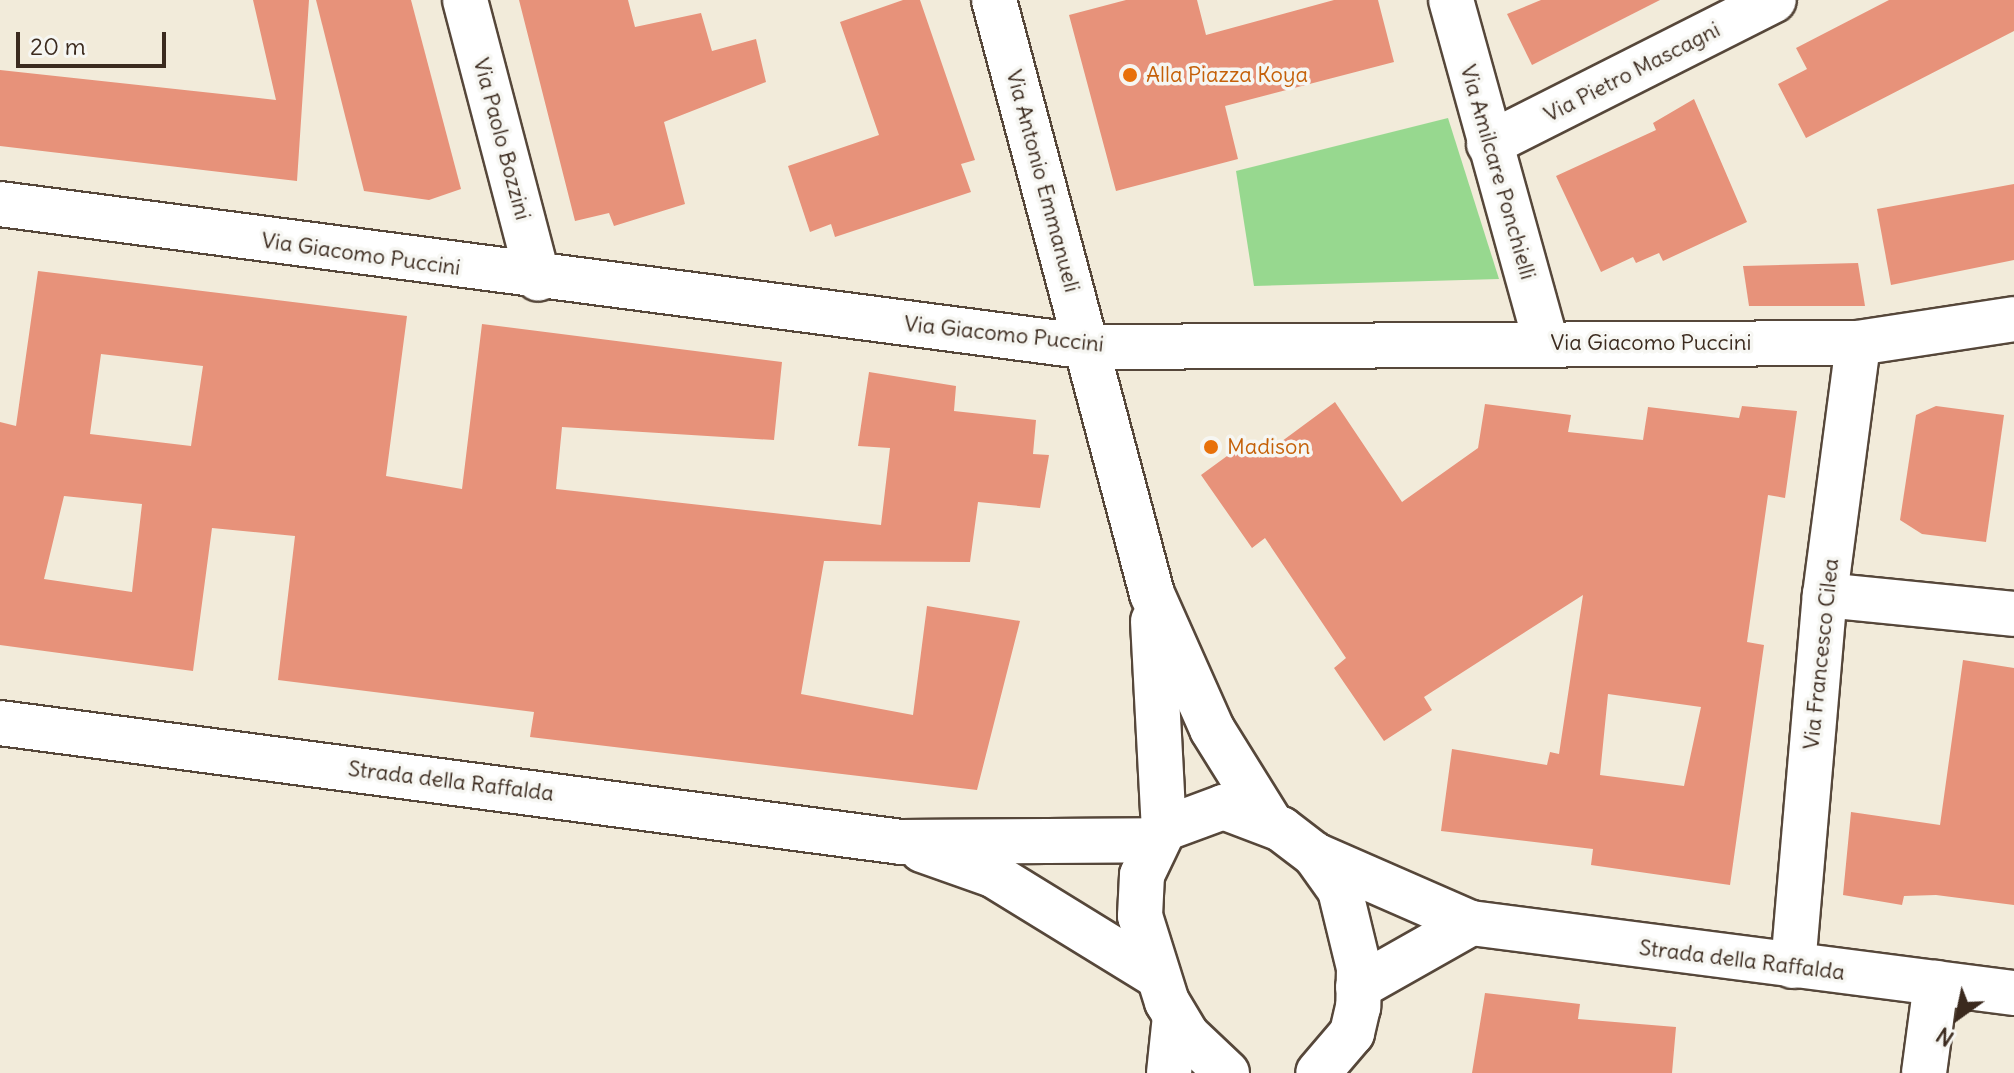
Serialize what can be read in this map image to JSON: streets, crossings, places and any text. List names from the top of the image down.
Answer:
{
  "streets": {
    "street": [
      "Via Pietro Mascagni",
      "Via Paolo Bozzini",
      "Via Amilcare Ponchielli",
      "Via Antonio Emmanueli",
      "Via Giacomo Puccini",
      "Via Francesco Cilea",
      "Strada della Raffalda"
    ]
  },
  "crossings": [
    ["Via Pietro Mascagni", "Via Amilcare Ponchielli"],
    ["Via Paolo Bozzini", "Via Giacomo Puccini"],
    ["Via Amilcare Ponchielli", "Via Giacomo Puccini"],
    ["Via Antonio Emmanueli", "Via Giacomo Puccini"],
    ["Via Antonio Emmanueli", "Strada della Raffalda"],
    ["Via Giacomo Puccini", "Via Francesco Cilea"],
    ["Via Francesco Cilea", "Strada della Raffalda"]
  ],
  "places": ["Alla Piazza Koya", "Madison"],
  "scale_bar": "20 m",
  "north": "bottom left"
}
